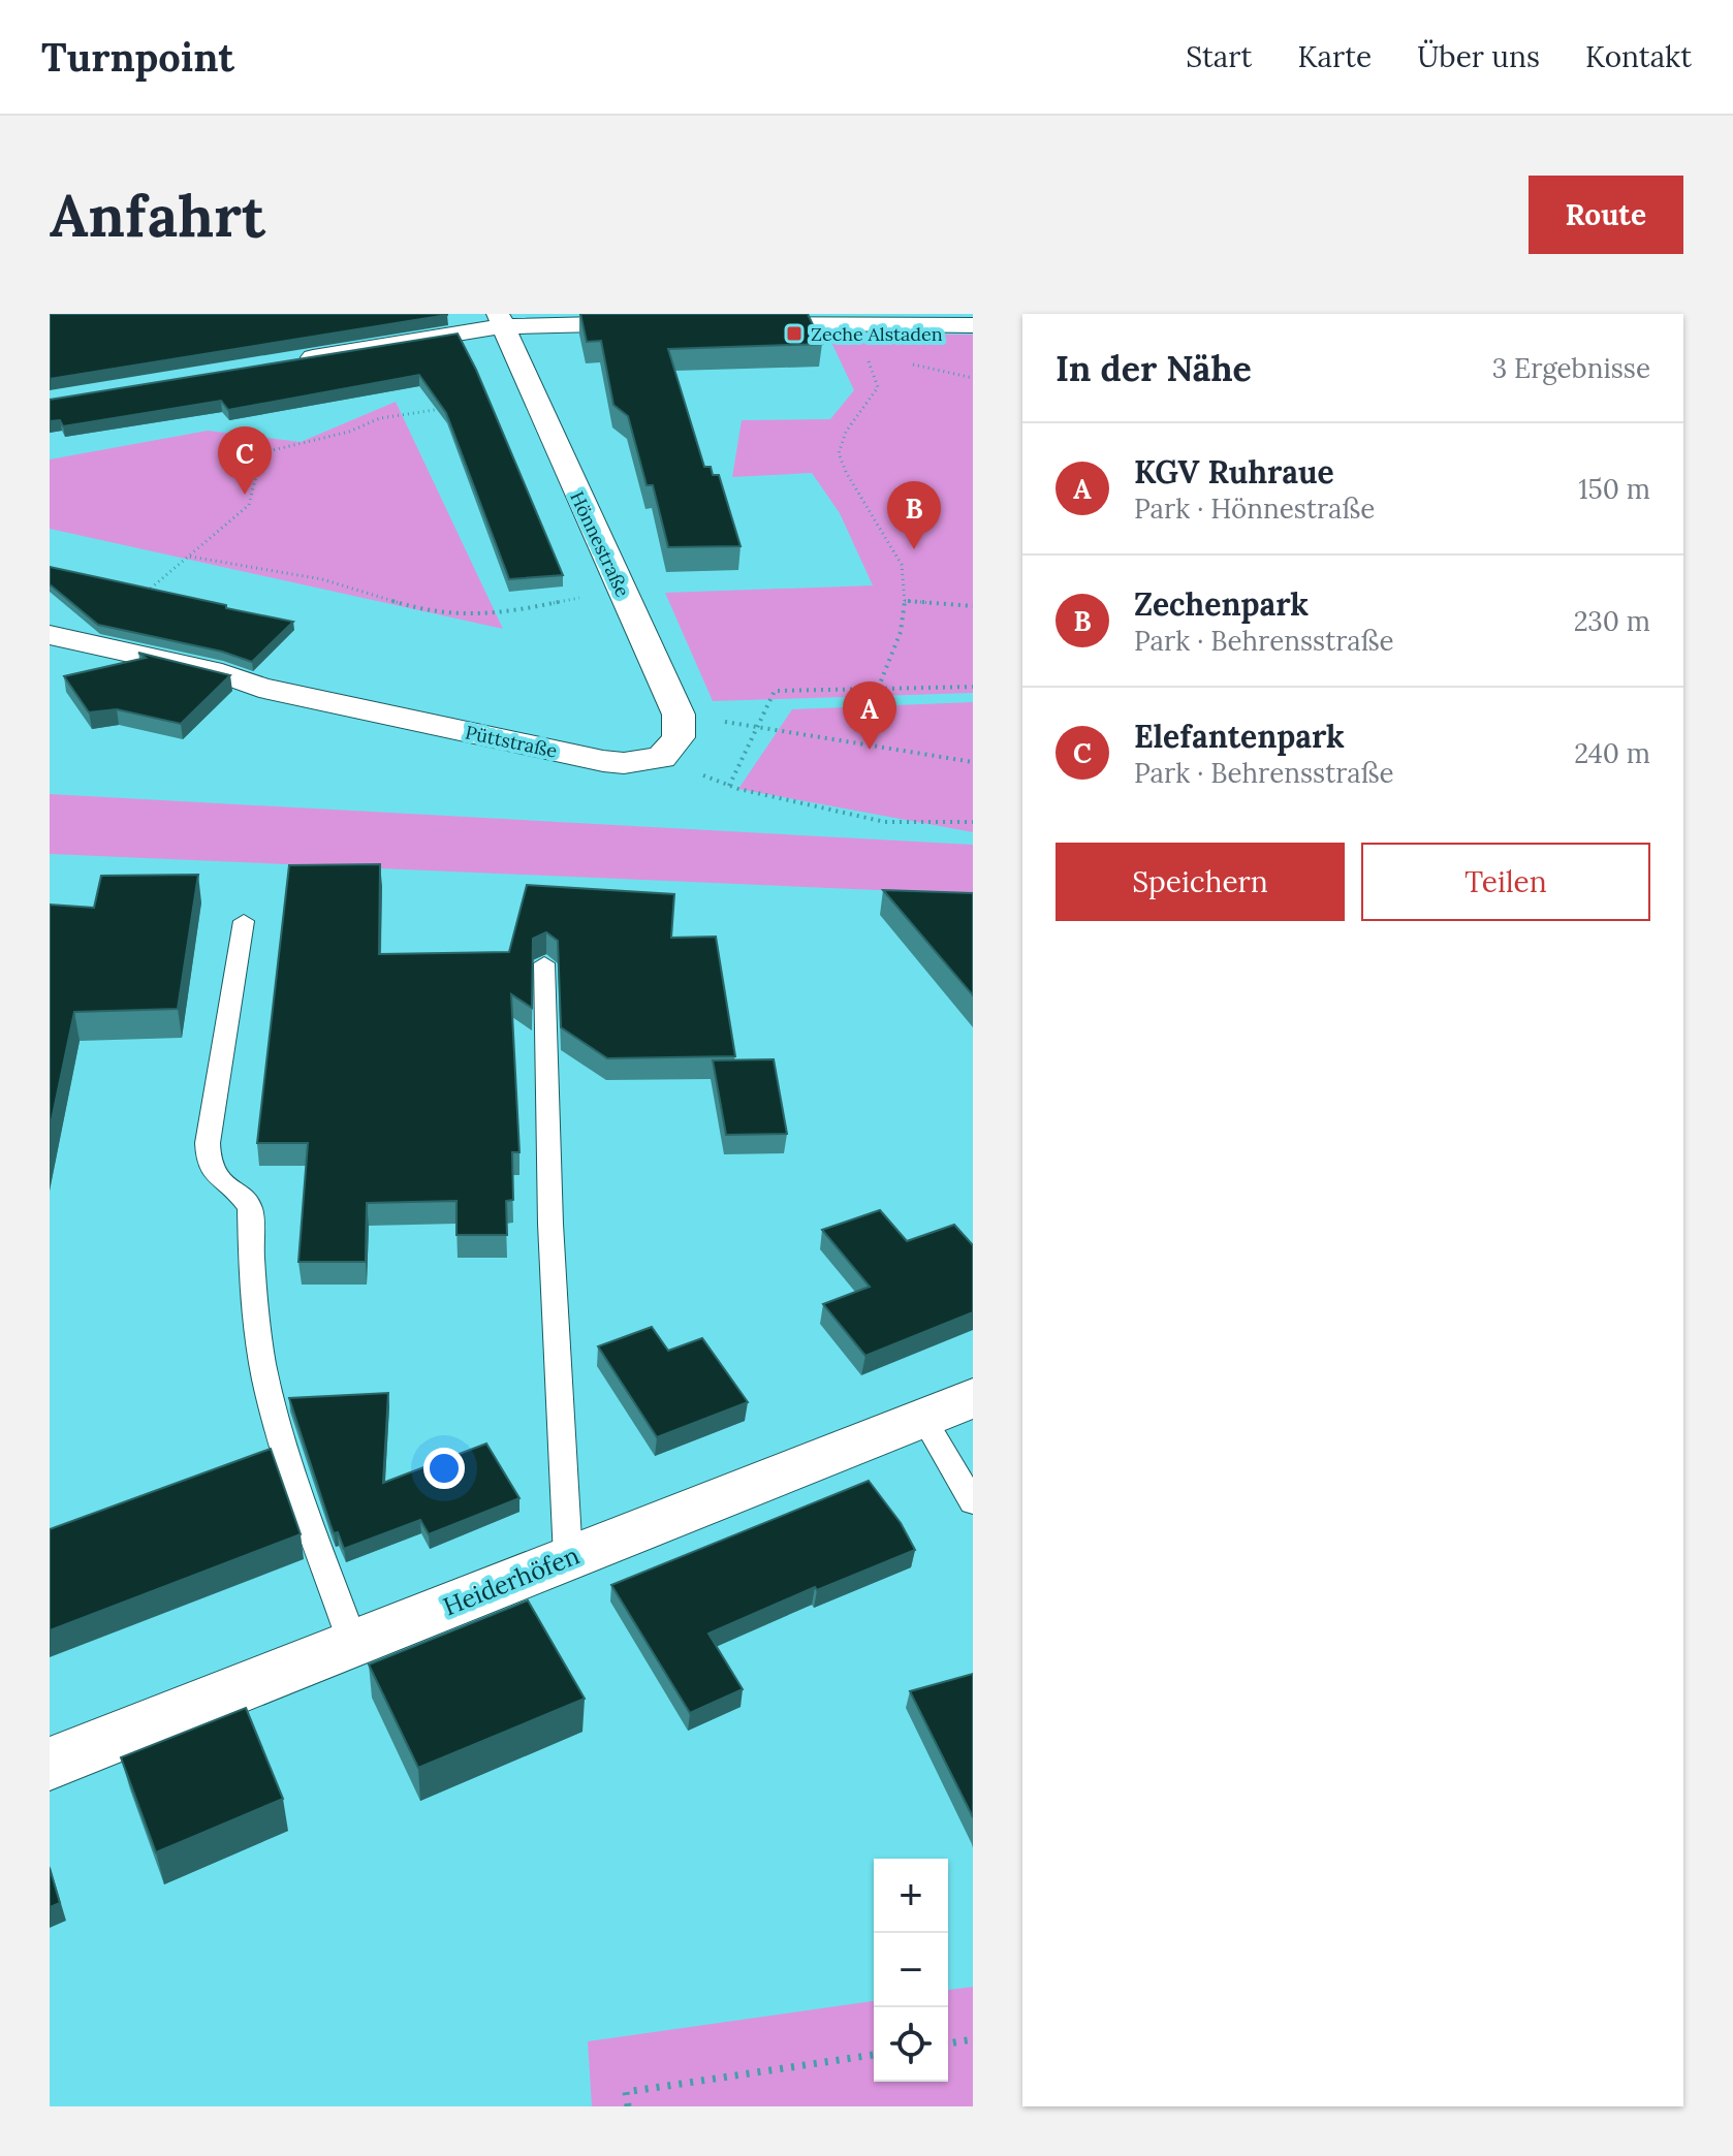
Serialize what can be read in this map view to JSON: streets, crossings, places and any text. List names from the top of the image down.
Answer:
{
  "streets": {
    "street": ["Hönnestraße", "Püttstraße", "Heiderhöfen"]
  },
  "places": {
    "transit": ["Zeche Alstaden"]
  },
  "page": {
    "header": "Turnpoint",
    "nav": [
      "Start",
      "Karte",
      "Über uns",
      "Kontakt"
    ],
    "buttons": [
      "Route",
      ["Speichern", "Teilen"]
    ],
    "title": "Anfahrt",
    "heading": ["In der Nähe", "3 Ergebnisse"],
    "list": [
      {
        "mark": "A",
        "name": "KGV Ruhraue",
        "note": "Park · Hönnestraße",
        "value": "150 m"
      },
      {
        "mark": "B",
        "name": "Zechenpark",
        "note": "Park · Behrensstraße",
        "value": "230 m"
      },
      {
        "mark": "C",
        "name": "Elefantenpark",
        "note": "Park · Behrensstraße",
        "value": "240 m"
      }
    ],
    "pins": ["C", "B", "A"],
    "map_buttons": ["+", "−"]
  }
}
